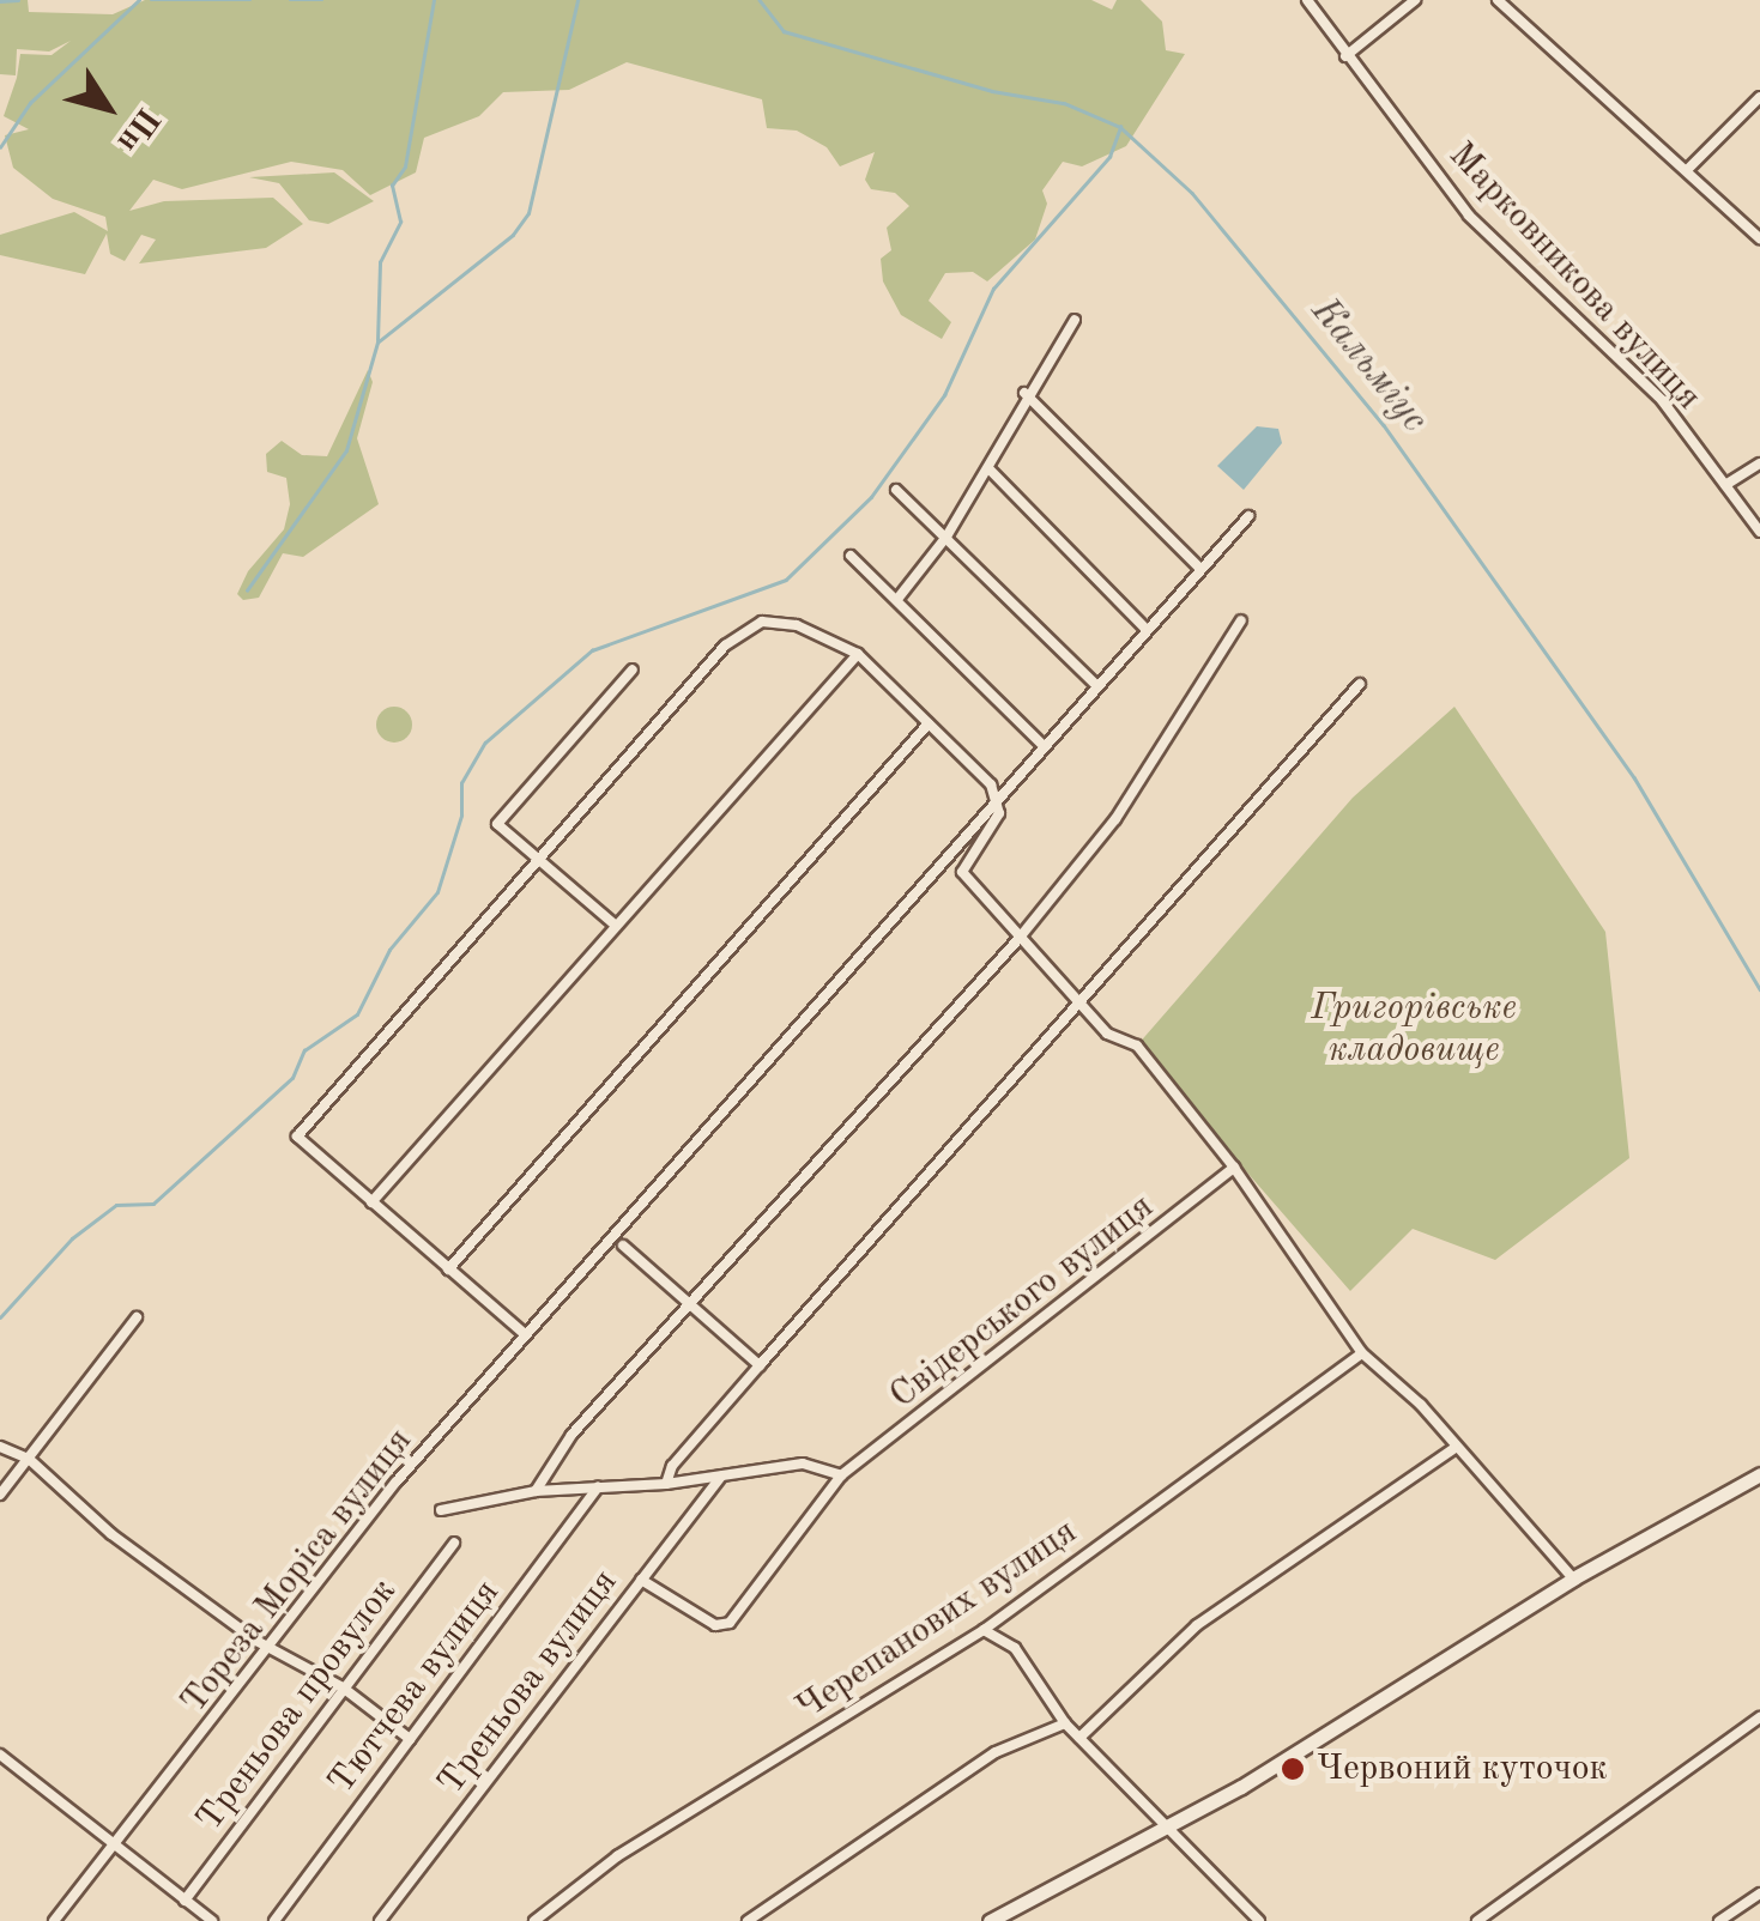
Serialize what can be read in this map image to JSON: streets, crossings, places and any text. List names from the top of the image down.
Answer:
{
  "streets": {
    "street": [
      "Марковникова вулиця",
      "Свiдерського вулиця",
      "Тореза Моріса вулиця",
      "Черепанових вулиця",
      "Треньова вулиця",
      "Тютчева вулиця",
      "Треньова провулок"
    ]
  },
  "crossings": [
    ["Свiдерського вулиця", "Треньова вулиця"]
  ],
  "water": ["Кальміус"],
  "parks": ["Григорівське кладовище"],
  "places": ["Червоний куточок"],
  "north": "bottom right"
}
